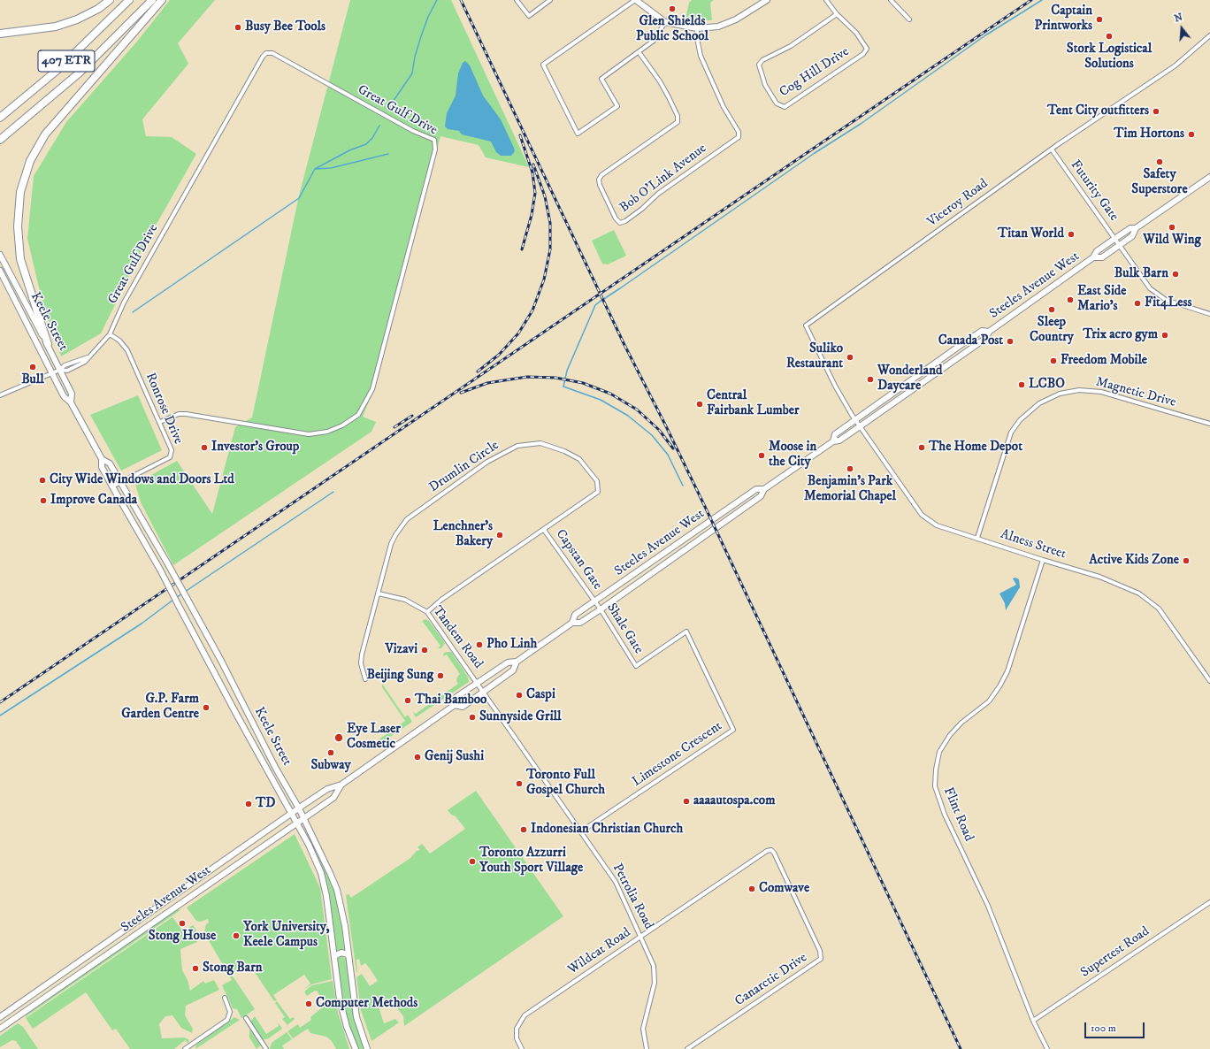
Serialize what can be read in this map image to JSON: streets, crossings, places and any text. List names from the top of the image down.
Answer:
{
  "streets": {
    "highway": ["407 ETR"],
    "main road": ["Steeles Avenue West", "Keele Street"],
    "street": [
      "Cog Hill Drive",
      "Great Gulf Drive",
      "Bob O'Link Avenue",
      "Futurity Gate",
      "Viceroy Road",
      "Magnetic Drive",
      "Ronrose Drive",
      "Drumlin Circle",
      "Alness Street",
      "Capstan Gate",
      "Shale Gate",
      "Tandem Road",
      "Limestone Crescent",
      "Flint Road",
      "Petrolia Road",
      "Wildcat Road",
      "Supertest Road",
      "Canarctic Drive"
    ]
  },
  "crossings": [
    ["Great Gulf Drive", "Keele Street"],
    ["Great Gulf Drive", "Ronrose Drive"],
    ["Futurity Gate", "Viceroy Road"],
    ["Futurity Gate", "Steeles Avenue West"],
    ["Viceroy Road", "Steeles Avenue West"],
    ["Viceroy Road", "Alness Street"],
    ["Steeles Avenue West", "Keele Street"],
    ["Steeles Avenue West", "Alness Street"],
    ["Steeles Avenue West", "Capstan Gate"],
    ["Steeles Avenue West", "Shale Gate"],
    ["Steeles Avenue West", "Tandem Road"],
    ["Steeles Avenue West", "Petrolia Road"],
    ["Keele Street", "Ronrose Drive"],
    ["Magnetic Drive", "Alness Street"],
    ["Drumlin Circle", "Capstan Gate"],
    ["Drumlin Circle", "Tandem Road"],
    ["Alness Street", "Flint Road"],
    ["Capstan Gate", "Shale Gate"],
    ["Shale Gate", "Limestone Crescent"],
    ["Tandem Road", "Petrolia Road"],
    ["Limestone Crescent", "Petrolia Road"],
    ["Flint Road", "Supertest Road"],
    ["Petrolia Road", "Wildcat Road"],
    ["Wildcat Road", "Canarctic Drive"]
  ],
  "places": [
    "Glen Shields Public School",
    "Captain Printworks",
    "Busy Bee Tools",
    "Stork Logistical Solutions",
    "Tent City outfitters",
    "Tim Hortons",
    "Safety Superstore",
    "Wild Wing",
    "Titan World",
    "Bulk Barn",
    "East Side Mario's",
    "Fit4Less",
    "Sleep Country",
    "Trix acro gym",
    "Canada Post",
    "Suliko Restaurant",
    "Freedom Mobile",
    "Bull",
    "Wonderland Daycare",
    "LCBO",
    "Central Fairbank Lumber",
    "Investor's Group",
    "The Home Depot",
    "Moose in the City",
    "Benjamin's Park Memorial Chapel",
    "City Wide Windows and Doors Ltd",
    "Improve Canada",
    "Lenchner's Bakery",
    "Active Kids Zone",
    "Pho Linh",
    "Vizavi",
    "Beijing Sung",
    "Caspi",
    "Thai Bamboo",
    "G.P. Farm Garden Centre",
    "Sunnyside Grill",
    "Eye Laser Cosmetic",
    "Subway",
    "Genij Sushi",
    "Toronto Full Gospel Church",
    "aaaautospa.com",
    "TD",
    "Indonesian Christian Church",
    "Toronto Azzurri Youth Sport Village",
    "Comwave",
    "Stong House",
    "York University, Keele Campus",
    "Stong Barn",
    "Computer Methods"
  ],
  "scale_bar": "100 m",
  "north": "top"
}
